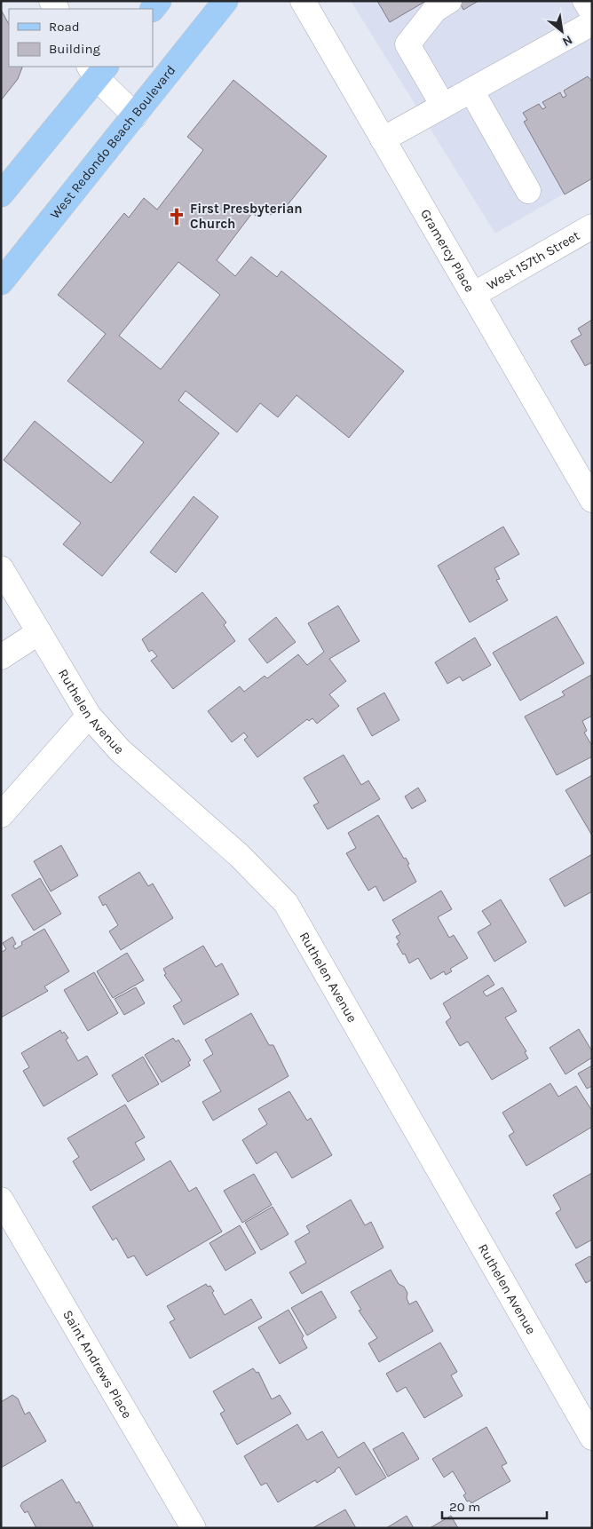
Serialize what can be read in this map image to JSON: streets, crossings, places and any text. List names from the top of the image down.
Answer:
{
  "streets": {
    "main road": ["West Redondo Beach Boulevard"],
    "street": [
      "Gramercy Place",
      "West 157th Street",
      "Ruthelen Avenue",
      "Saint Andrews Place"
    ]
  },
  "crossings": [
    ["Gramercy Place", "West 157th Street"]
  ],
  "places": {
    "church": ["First Presbyterian Church"]
  },
  "legend": ["Road", "Building"],
  "scale_bar": "20 m",
  "north": "bottom right"
}
